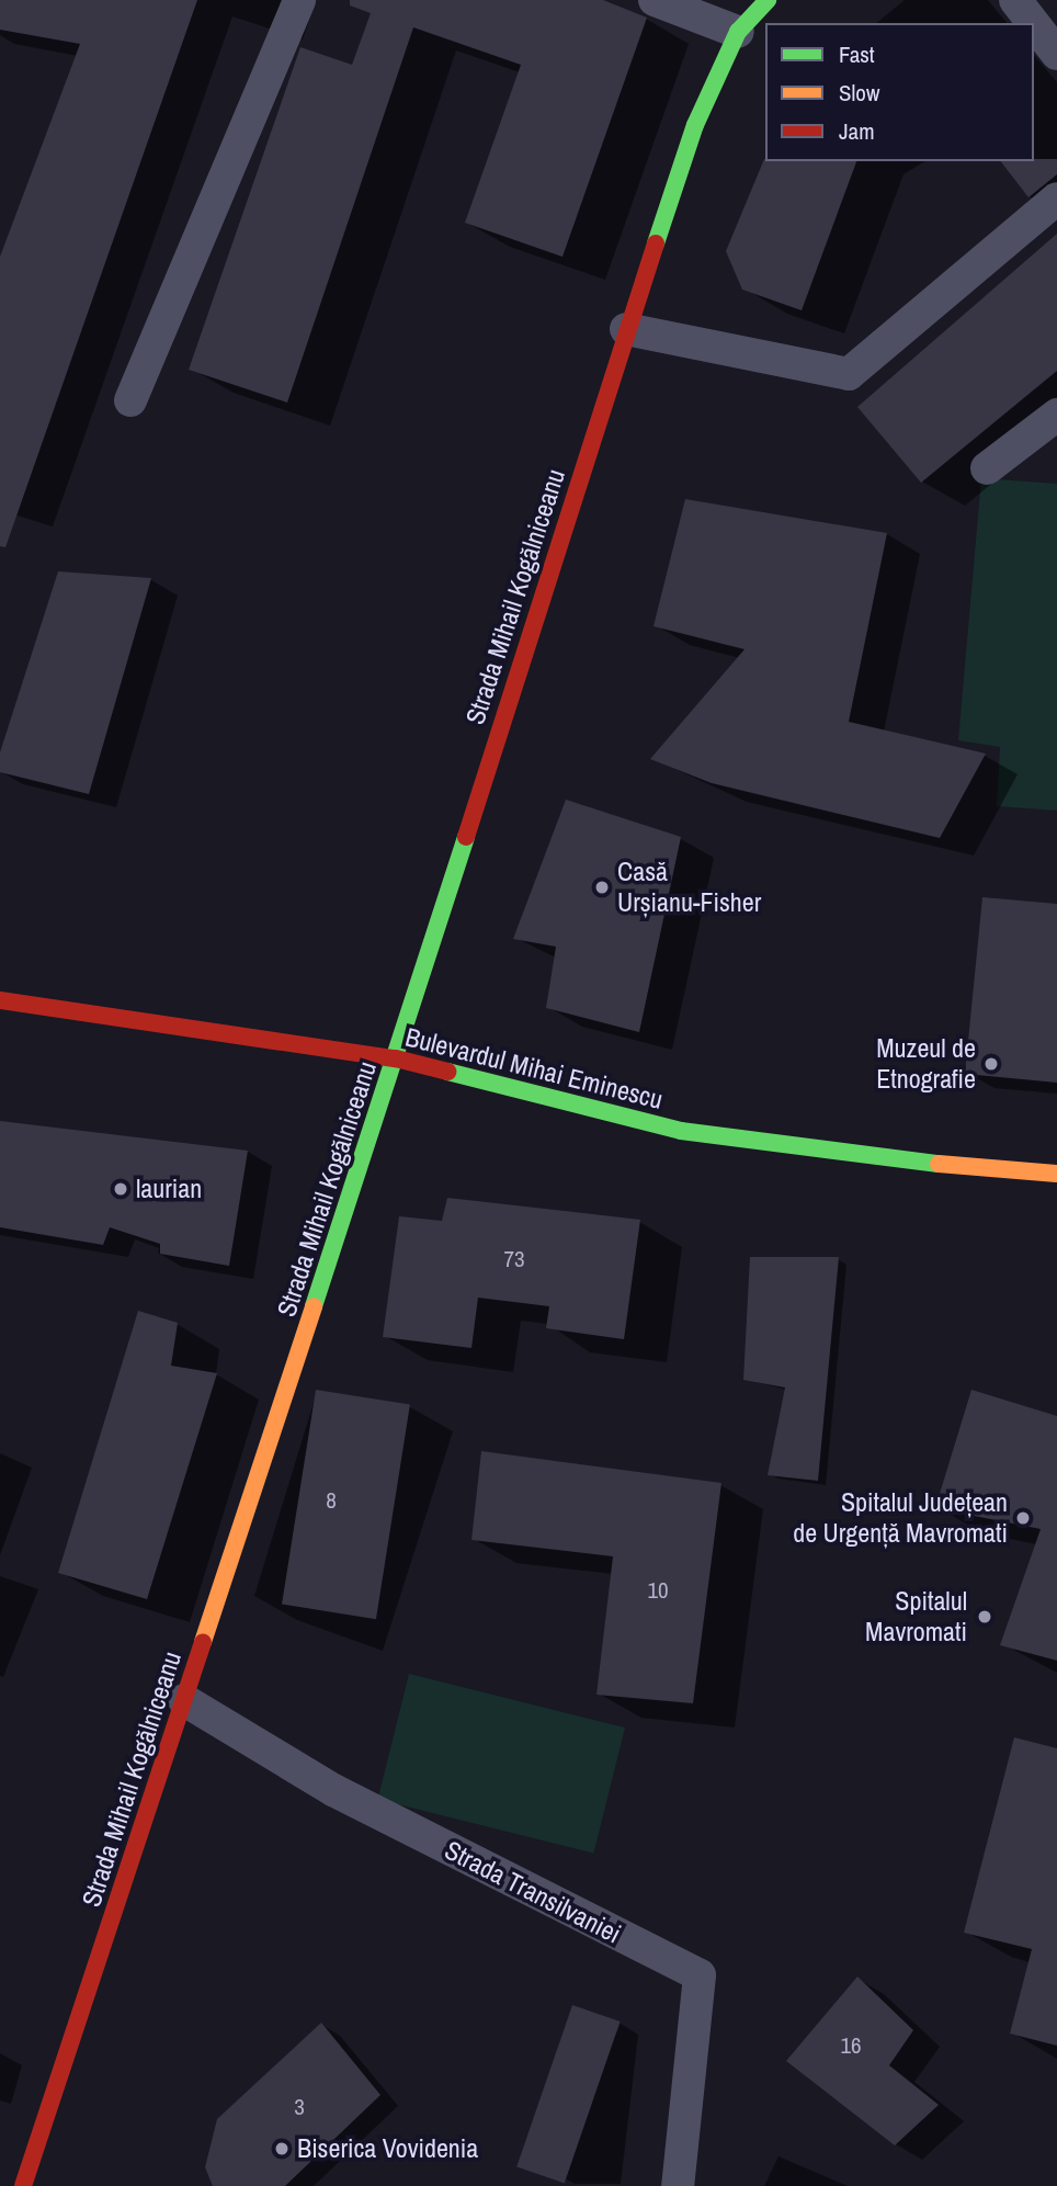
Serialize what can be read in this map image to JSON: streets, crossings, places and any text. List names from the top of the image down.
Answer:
{
  "streets": {
    "street": ["Strada Mihail Kogălniceanu", "Bulevardul Mihai Eminescu", "Strada Transilvaniei"]
  },
  "crossings": [
    ["Strada Mihail Kogălniceanu", "Bulevardul Mihai Eminescu"],
    ["Strada Mihail Kogălniceanu", "Strada Transilvaniei"]
  ],
  "places": [
    "Casă Urșianu-Fisher",
    "Muzeul de Etnografie",
    "laurian",
    "Spitalul Județean de Urgență Mavromati",
    "Spitalul Mavromati",
    "Biserica Vovidenia"
  ],
  "house_numbers": [
    "73",
    "8",
    "10",
    "16",
    "3"
  ],
  "legend": ["Fast", "Slow", "Jam"]
}
